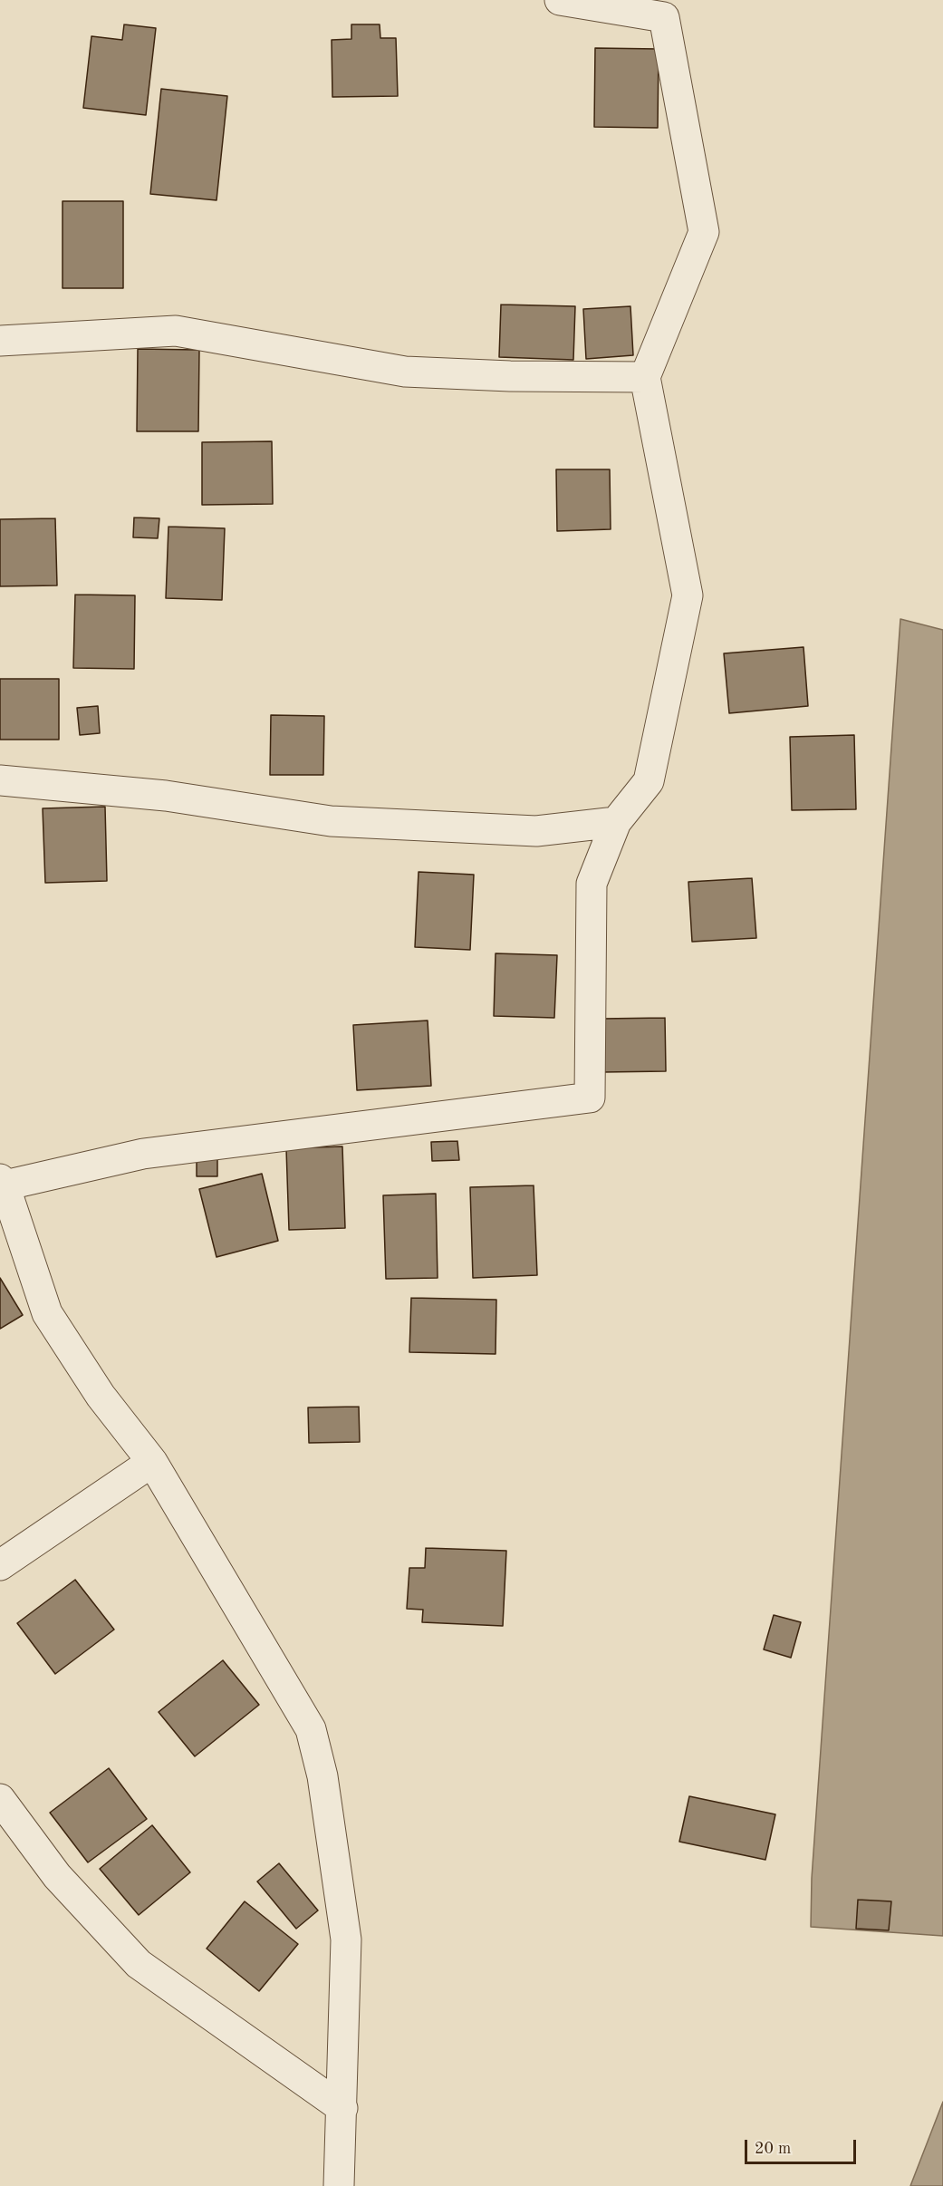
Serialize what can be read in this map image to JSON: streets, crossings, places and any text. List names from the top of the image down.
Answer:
{
  "scale_bar": "20 m"
}
